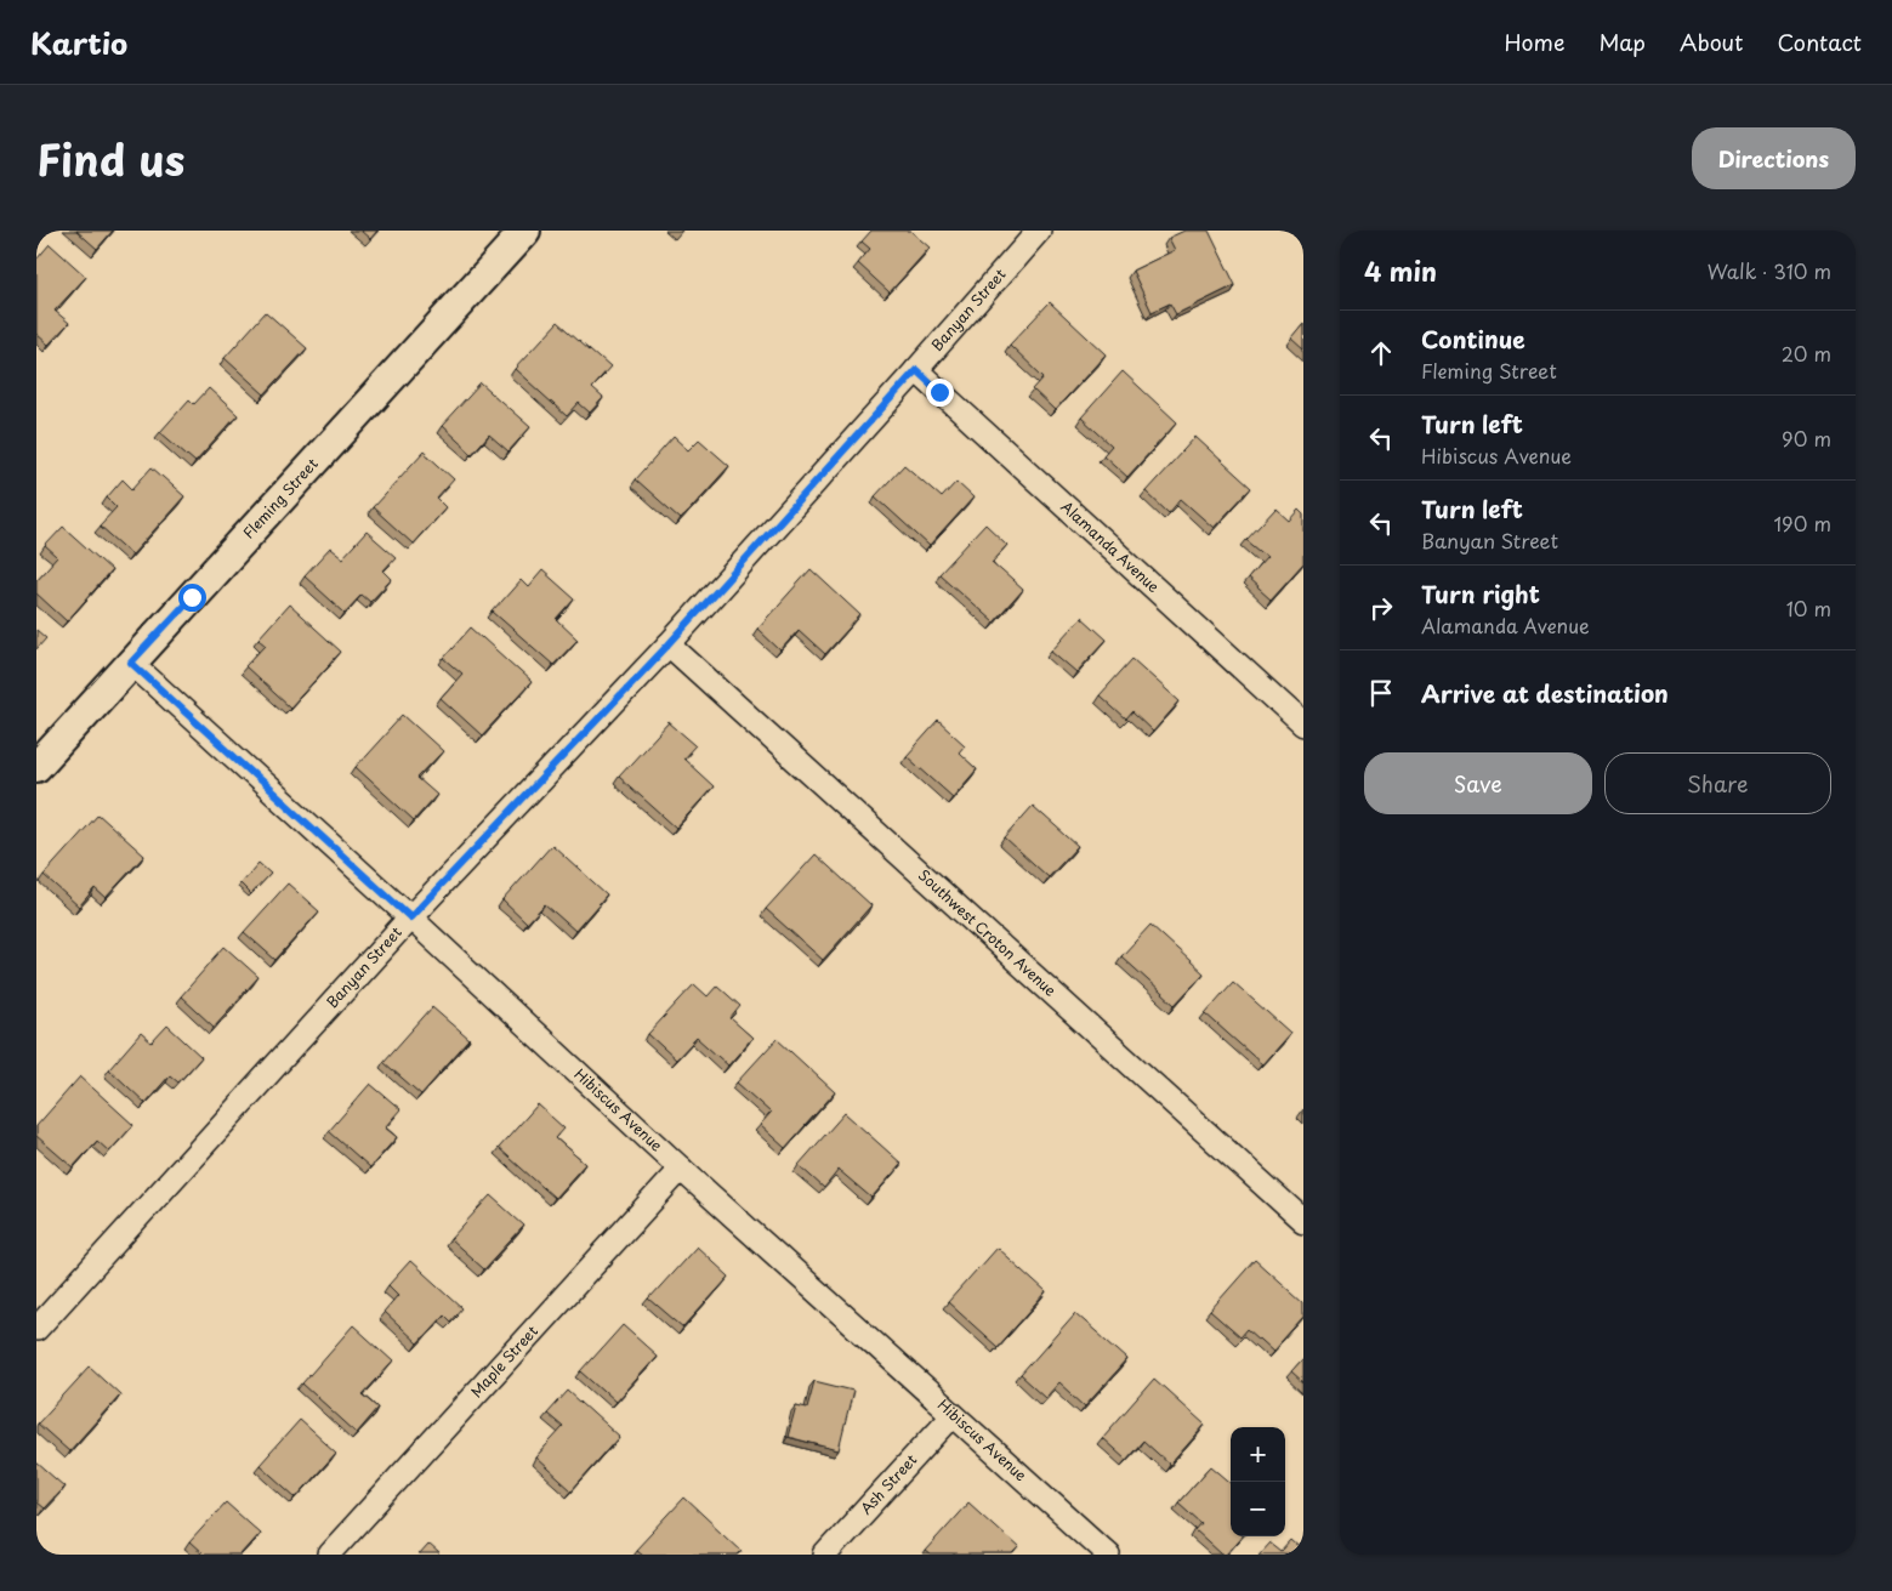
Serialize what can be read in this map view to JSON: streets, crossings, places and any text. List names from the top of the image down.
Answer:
{
  "streets": {
    "street": [
      "Banyan Street",
      "Fleming Street",
      "Alamanda Avenue",
      "Southwest Croton Avenue",
      "Hibiscus Avenue",
      "Maple Street",
      "Ash Street"
    ]
  },
  "crossings": [
    ["Banyan Street", "Alamanda Avenue"],
    ["Banyan Street", "Southwest Croton Avenue"],
    ["Banyan Street", "Hibiscus Avenue"],
    ["Fleming Street", "Hibiscus Avenue"],
    ["Hibiscus Avenue", "Maple Street"],
    ["Hibiscus Avenue", "Ash Street"]
  ],
  "page": {
    "header": "Kartio",
    "nav": [
      "Home",
      "Map",
      "About",
      "Contact"
    ],
    "title": "Find us",
    "buttons": [
      "Directions",
      ["Save", "Share"]
    ],
    "heading": ["4 min", "Walk · 310 m"],
    "list": [
      ["Continue", "Fleming Street", "20 m"],
      ["Turn left", "Hibiscus Avenue", "90 m"],
      ["Turn left", "Banyan Street", "190 m"],
      ["Turn right", "Alamanda Avenue", "10 m"],
      "Arrive at destination"
    ],
    "map_buttons": ["+", "−"]
  }
}
